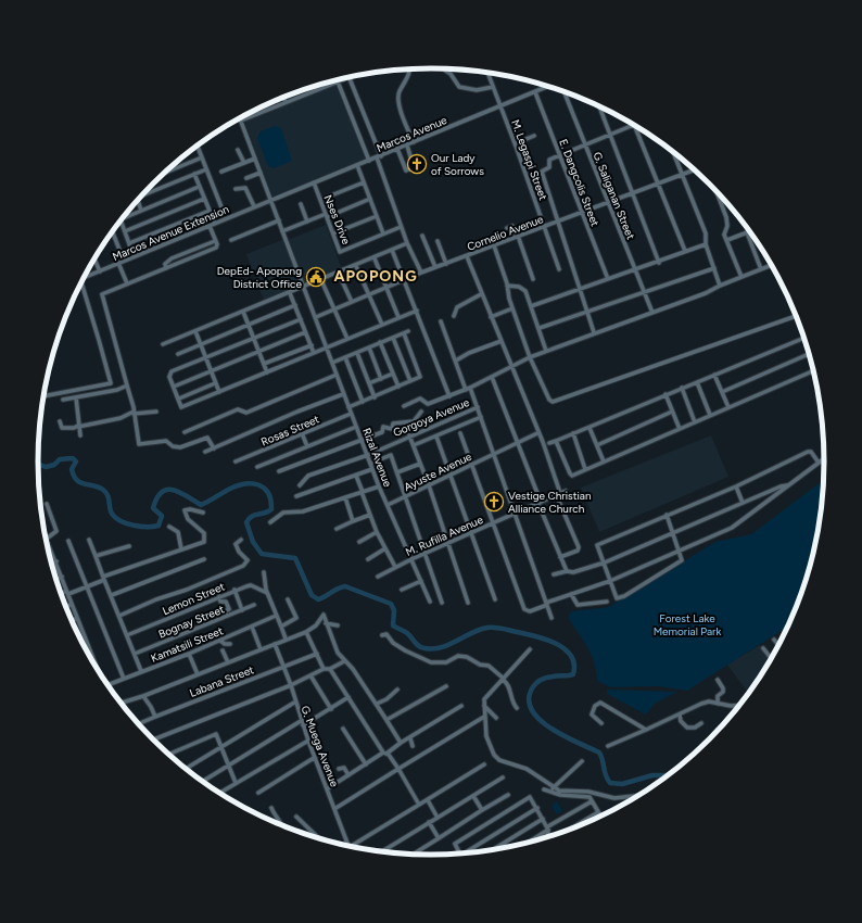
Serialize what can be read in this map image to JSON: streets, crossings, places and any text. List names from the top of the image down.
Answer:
{
  "streets": {
    "street": [
      "Marcos Avenue",
      "M. Legaspi Street",
      "E. Dangcolis Street",
      "G. Saliganan Street",
      "Nses Drive",
      "Marcos Avenue Extension",
      "Cornelio Avenue",
      "Gorgoya Avenue",
      "Rosas Street",
      "Rizal Avenue",
      "Ayuste Avenue",
      "M. Rufilla Avenue",
      "Lemon Street",
      "Bognay Street",
      "Kamatsili Street",
      "Labana Street",
      "G. Muega Avenue"
    ]
  },
  "crossings": [
    ["Marcos Avenue", "M. Legaspi Street"],
    ["Marcos Avenue", "E. Dangcolis Street"],
    ["Marcos Avenue", "Nses Drive"],
    ["Marcos Avenue", "Marcos Avenue Extension"],
    ["Marcos Avenue", "Rizal Avenue"],
    ["M. Legaspi Street", "Cornelio Avenue"],
    ["E. Dangcolis Street", "Cornelio Avenue"],
    ["G. Saliganan Street", "Cornelio Avenue"],
    ["Marcos Avenue Extension", "Rizal Avenue"],
    ["Cornelio Avenue", "Rizal Avenue"],
    ["Gorgoya Avenue", "Rizal Avenue"],
    ["Rosas Street", "Rizal Avenue"],
    ["Rizal Avenue", "Ayuste Avenue"],
    ["Rizal Avenue", "M. Rufilla Avenue"],
    ["Labana Street", "G. Muega Avenue"]
  ],
  "districts": ["APOPONG"],
  "parks": ["Forest Lake Memorial Park"],
  "places": {
    "church": ["Our Lady of Sorrows", "Vestige Christian Alliance Church"],
    "public building": ["DepEd- Apopong District Office"]
  }
}
